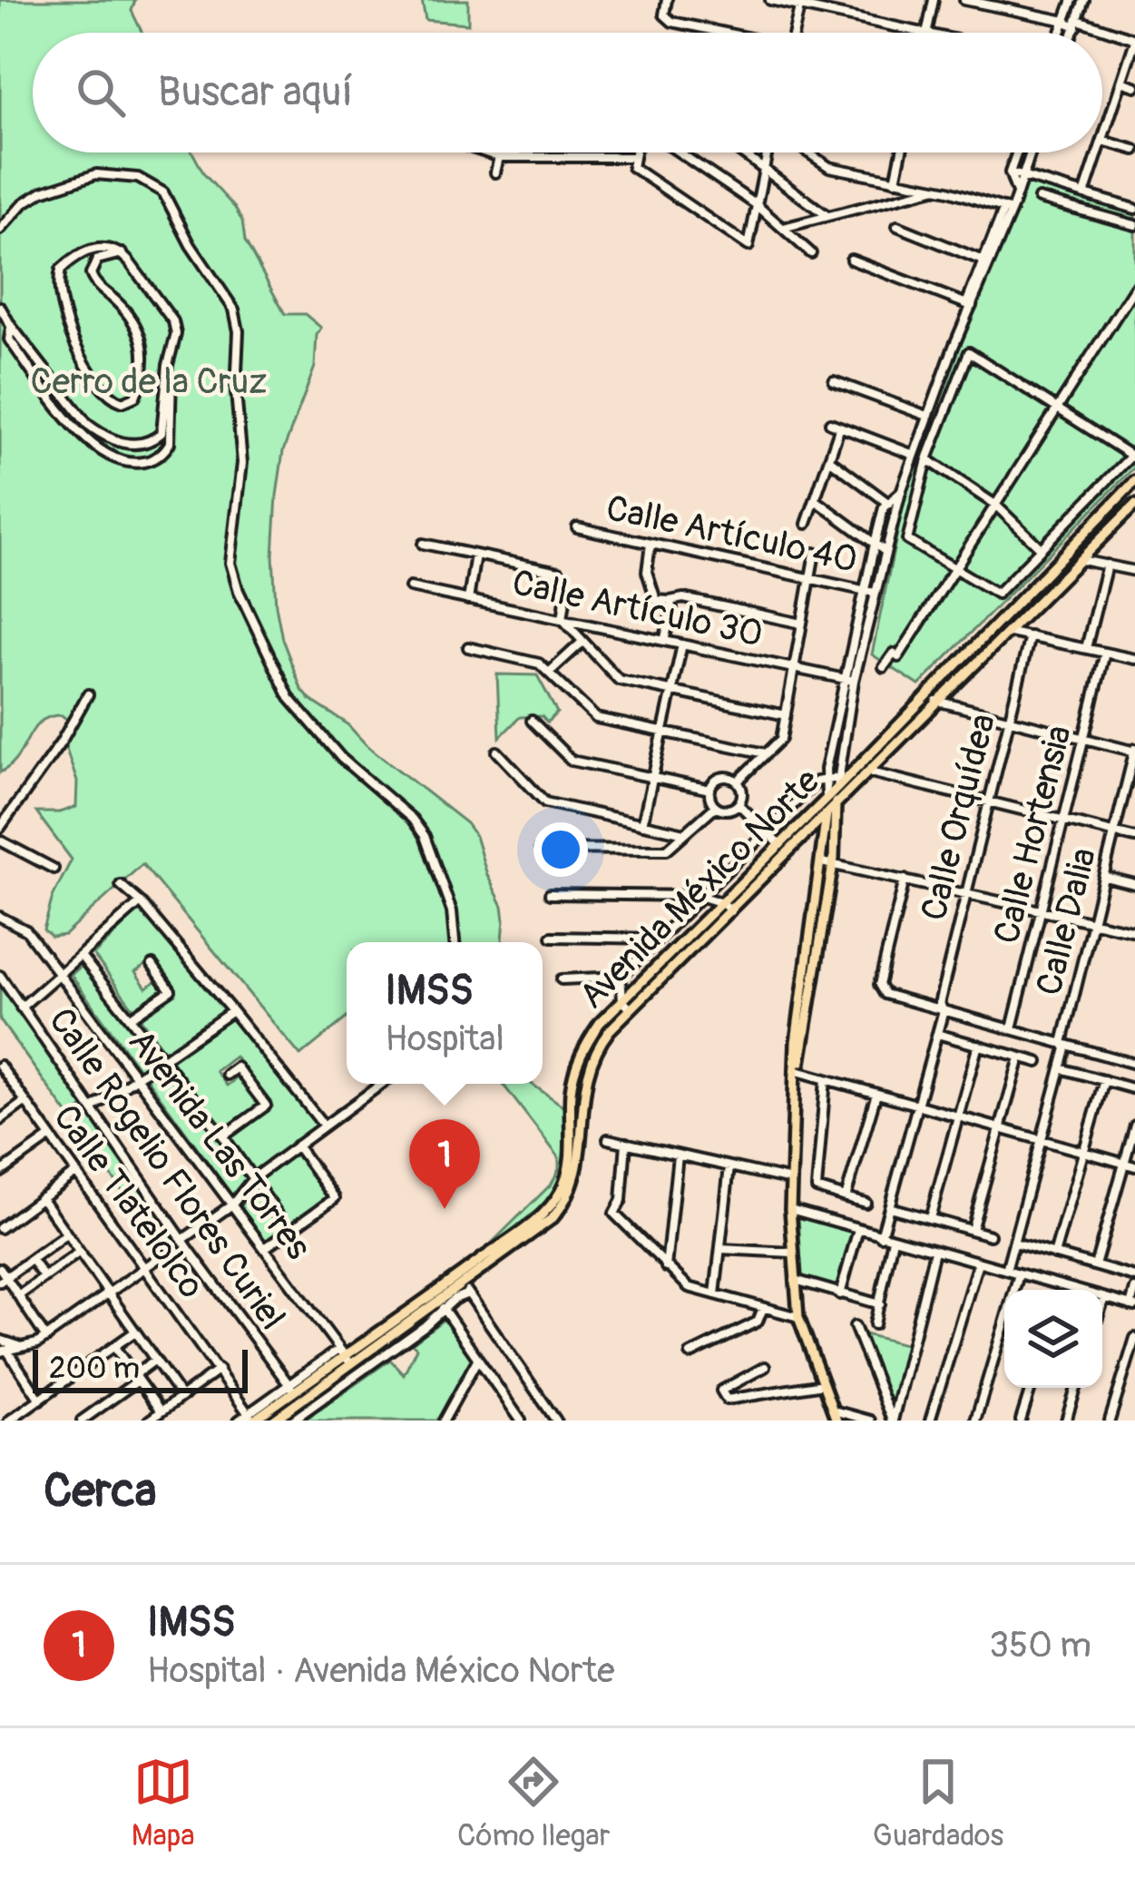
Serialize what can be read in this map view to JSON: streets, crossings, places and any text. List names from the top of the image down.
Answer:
{
  "streets": {
    "main road": ["Avenida México Norte"],
    "street": [
      "Calle Artículo 40",
      "Calle Artículo 30",
      "Calle Orquídea",
      "Calle Hortensia",
      "Calle Dalia",
      "Avenida Las Torres",
      "Calle Rogelio Flores Curiel",
      "Calle Tlatelolco"
    ]
  },
  "crossings": [
    ["Avenida México Norte", "Avenida Las Torres"],
    ["Avenida México Norte", "Calle Rogelio Flores Curiel"],
    ["Avenida México Norte", "Calle Tlatelolco"]
  ],
  "parks": ["Cerro de la Cruz"],
  "scale_bar": "200 m",
  "page": {
    "search": "Buscar aquí",
    "popup": ["IMSS", "Hospital"],
    "pins": "1",
    "scale": "200 m",
    "heading": "Cerca",
    "list": [
      {
        "mark": "1",
        "name": "IMSS",
        "note": "Hospital · Avenida México Norte",
        "value": "350 m"
      }
    ],
    "nav": ["Mapa", "Cómo llegar", "Guardados"]
  }
}
